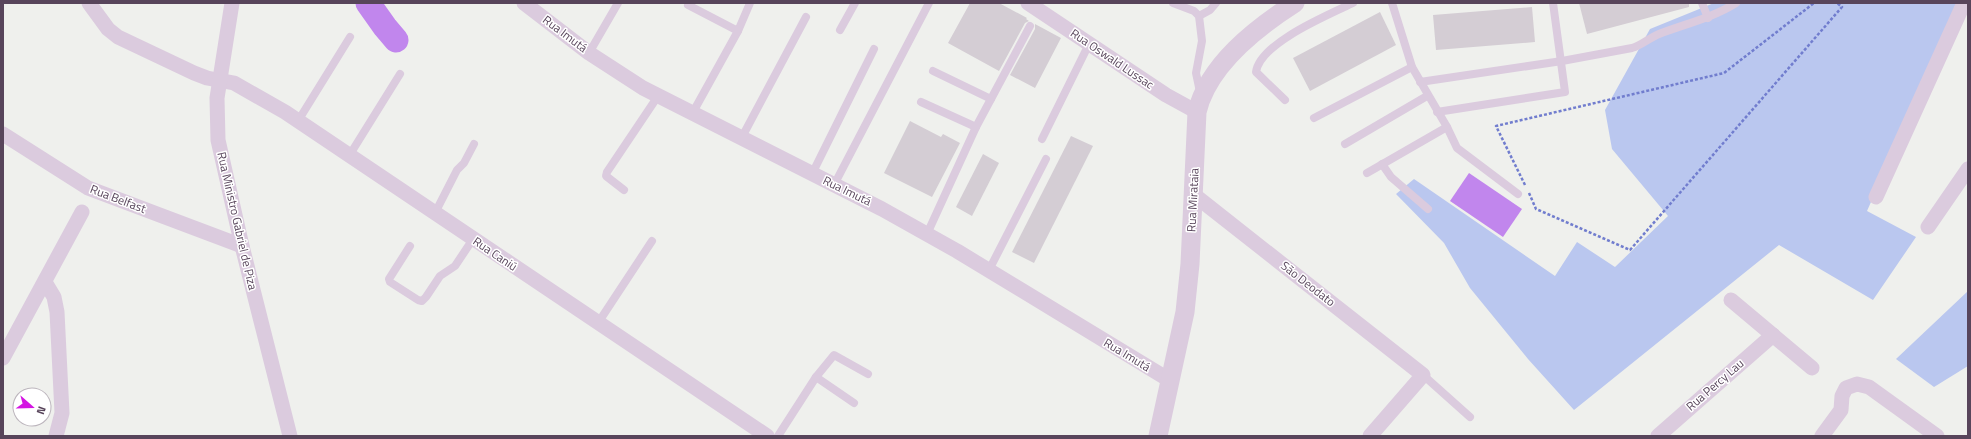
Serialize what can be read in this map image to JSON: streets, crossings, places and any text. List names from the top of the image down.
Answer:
{
  "streets": {
    "street": [
      "Rua Imutá",
      "Rua Oswald Lussac",
      "Rua Belfast",
      "Rua Mirataia",
      "Rua Ministro Gabriel de Piza",
      "Rua Caniú",
      "São Deodato",
      "Rua Percy Lau"
    ]
  },
  "crossings": [
    ["Rua Imutá", "Rua Mirataia"],
    ["Rua Oswald Lussac", "Rua Mirataia"],
    ["Rua Belfast", "Rua Ministro Gabriel de Piza"],
    ["Rua Mirataia", "São Deodato"],
    ["Rua Ministro Gabriel de Piza", "Rua Caniú"]
  ],
  "north": "right"
}
